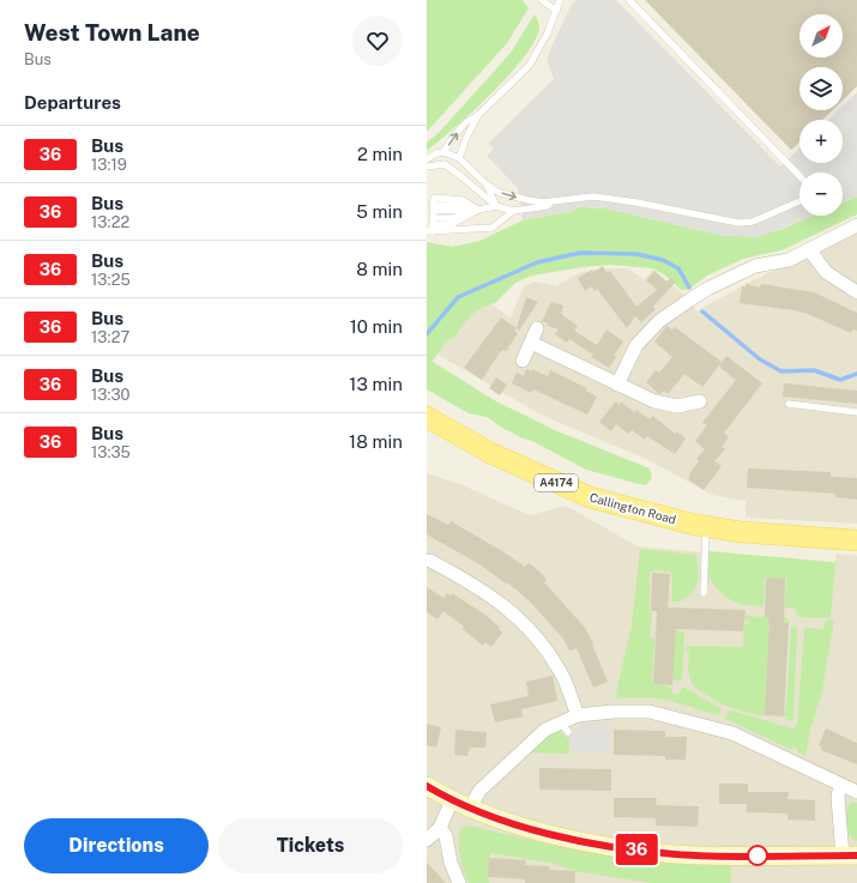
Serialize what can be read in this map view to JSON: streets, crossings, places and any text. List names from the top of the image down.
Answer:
{
  "streets": {
    "main road": ["A4174", "Callington Road"]
  },
  "lines": ["bus line 36"],
  "north": "top right",
  "page": {
    "heading": [
      ["West Town Lane", "Bus"],
      "Departures"
    ],
    "on_map": "36",
    "map_buttons": ["+", "−"],
    "list": [
      {
        "mark": "36",
        "name": "Bus",
        "note": "13:19",
        "value": "2 min"
      },
      {
        "mark": "36",
        "name": "Bus",
        "note": "13:22",
        "value": "5 min"
      },
      {
        "mark": "36",
        "name": "Bus",
        "note": "13:25",
        "value": "8 min"
      },
      {
        "mark": "36",
        "name": "Bus",
        "note": "13:27",
        "value": "10 min"
      },
      {
        "mark": "36",
        "name": "Bus",
        "note": "13:30",
        "value": "13 min"
      },
      {
        "mark": "36",
        "name": "Bus",
        "note": "13:35",
        "value": "18 min"
      }
    ],
    "buttons": ["Directions", "Tickets"]
  }
}
